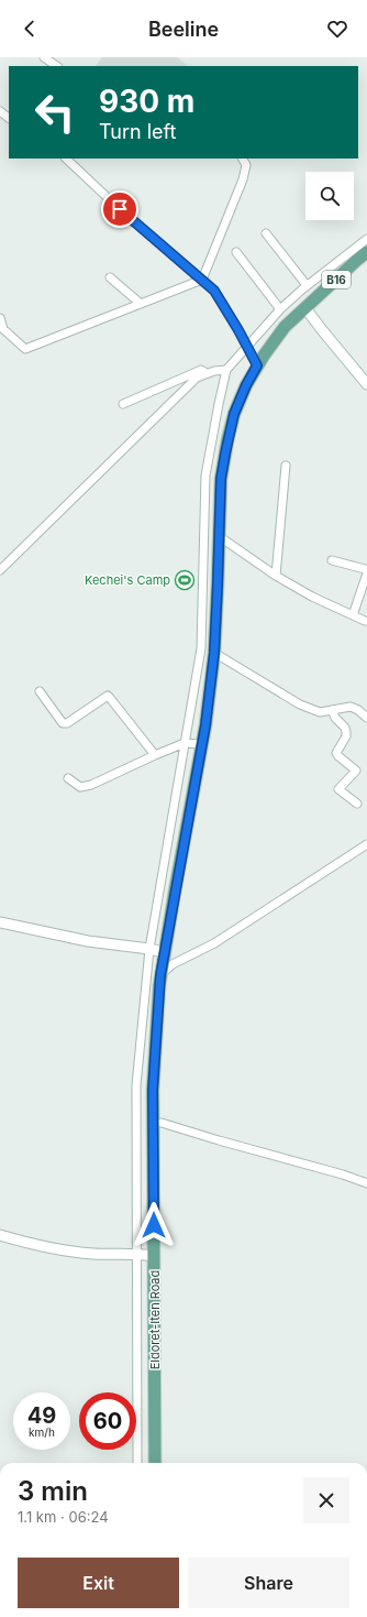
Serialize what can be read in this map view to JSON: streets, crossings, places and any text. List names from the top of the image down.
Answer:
{
  "streets": {
    "main road": ["B16", "Eldoret-Iten Road"]
  },
  "places": {
    "sports": ["Kechei's Camp"]
  },
  "page": {
    "header": "Beeline",
    "turn": ["930 m", "Turn left"],
    "speed": "49 km/h",
    "limit": "60",
    "heading": ["3 min", "1.1 km · 06:24"],
    "buttons": ["Exit", "Share"]
  }
}
